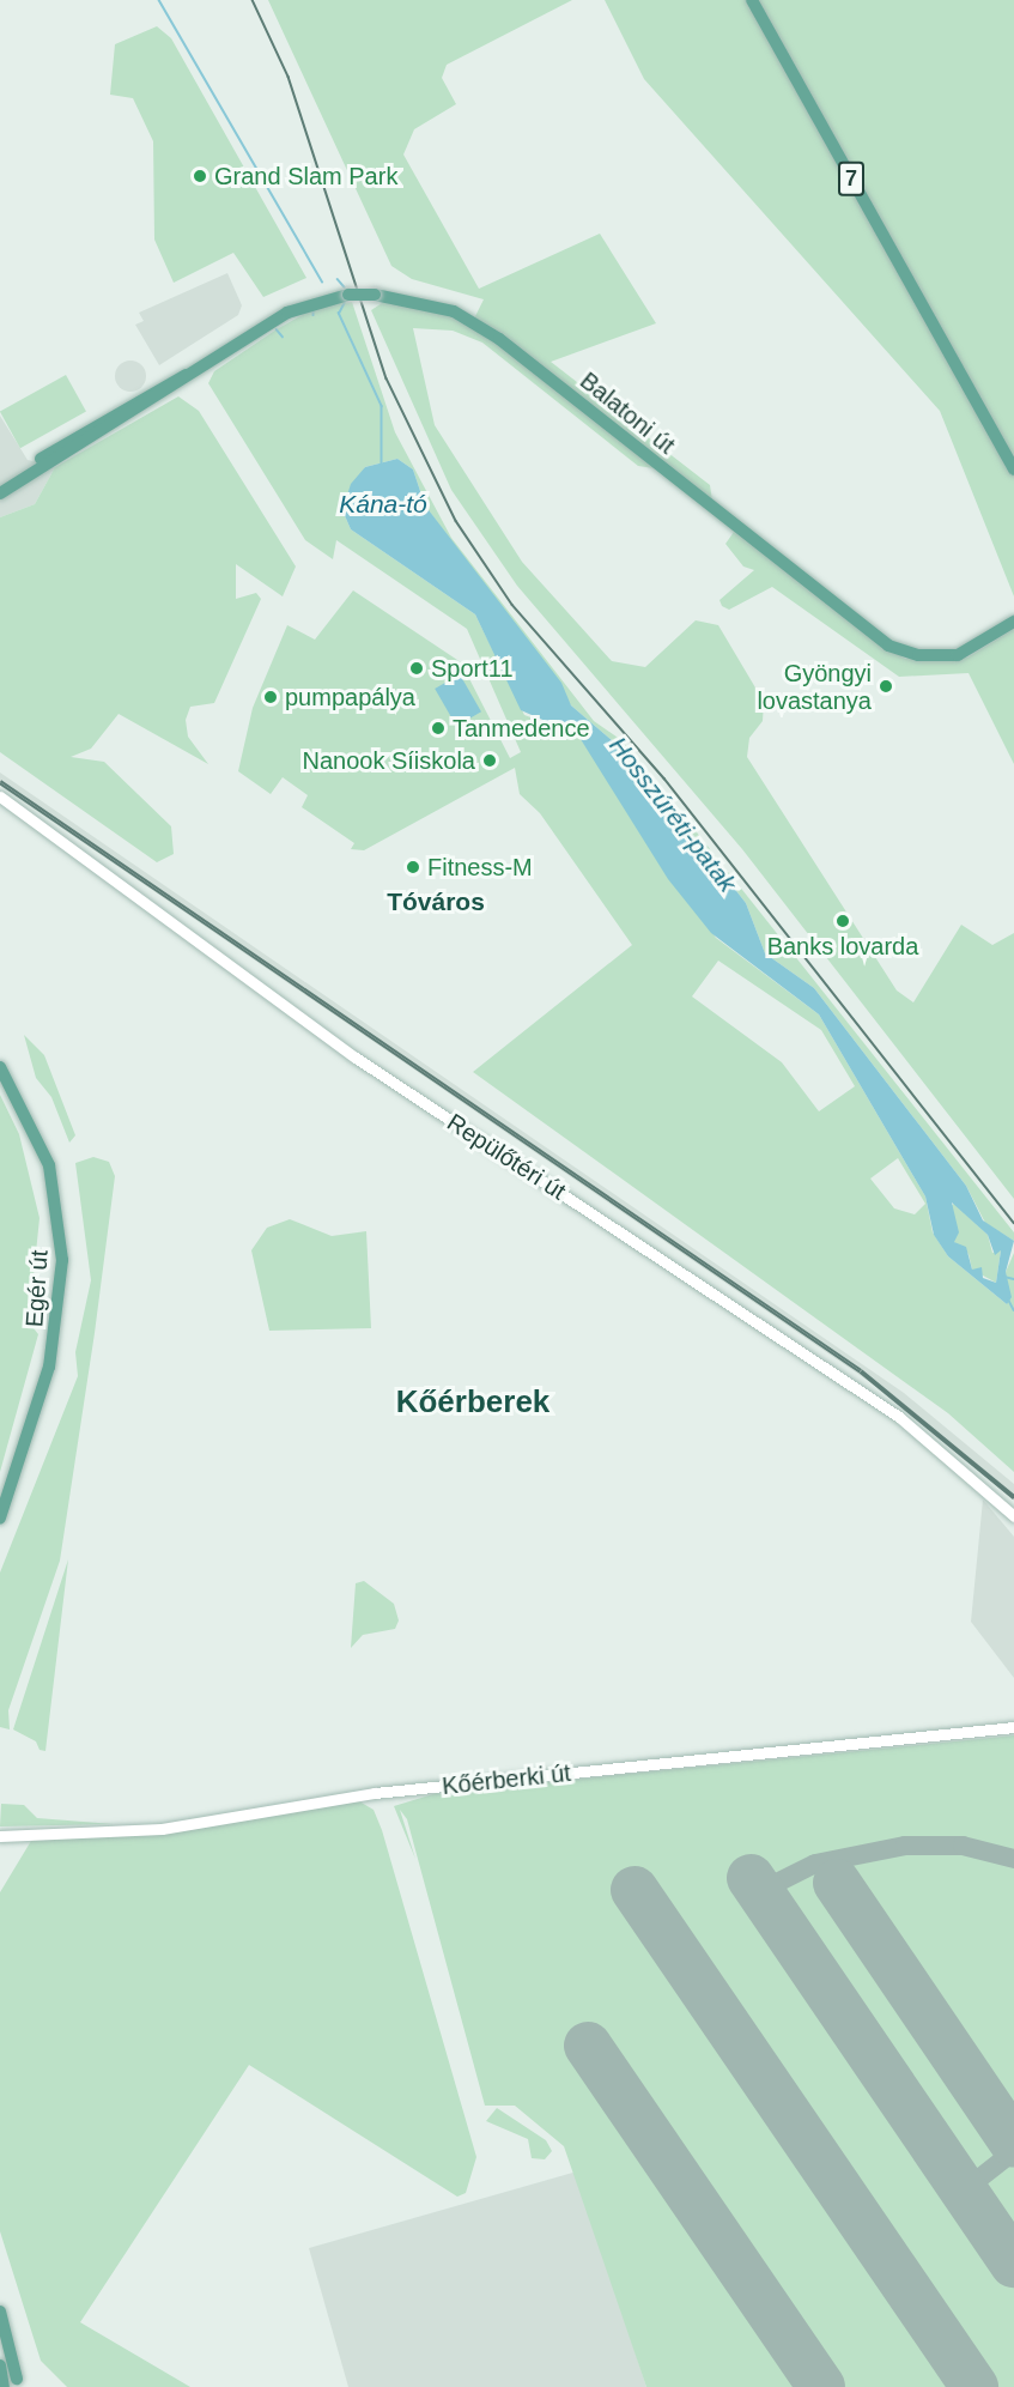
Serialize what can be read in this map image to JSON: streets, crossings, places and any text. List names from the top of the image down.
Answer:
{
  "streets": {
    "main road": ["7", "Balatoni út", "Egér út"],
    "street": ["Repülőtéri út", "Kőérberki út"]
  },
  "districts": ["Tóváros", "Kőérberek"],
  "water": ["Kána-tó", "Hosszúréti-patak"],
  "places": [
    "Grand Slam Park",
    "Sport11",
    "Gyöngyi lovastanya",
    "pumpapálya",
    "Tanmedence",
    "Nanook Síiskola",
    "Fitness-M",
    "Banks lovarda"
  ]
}
